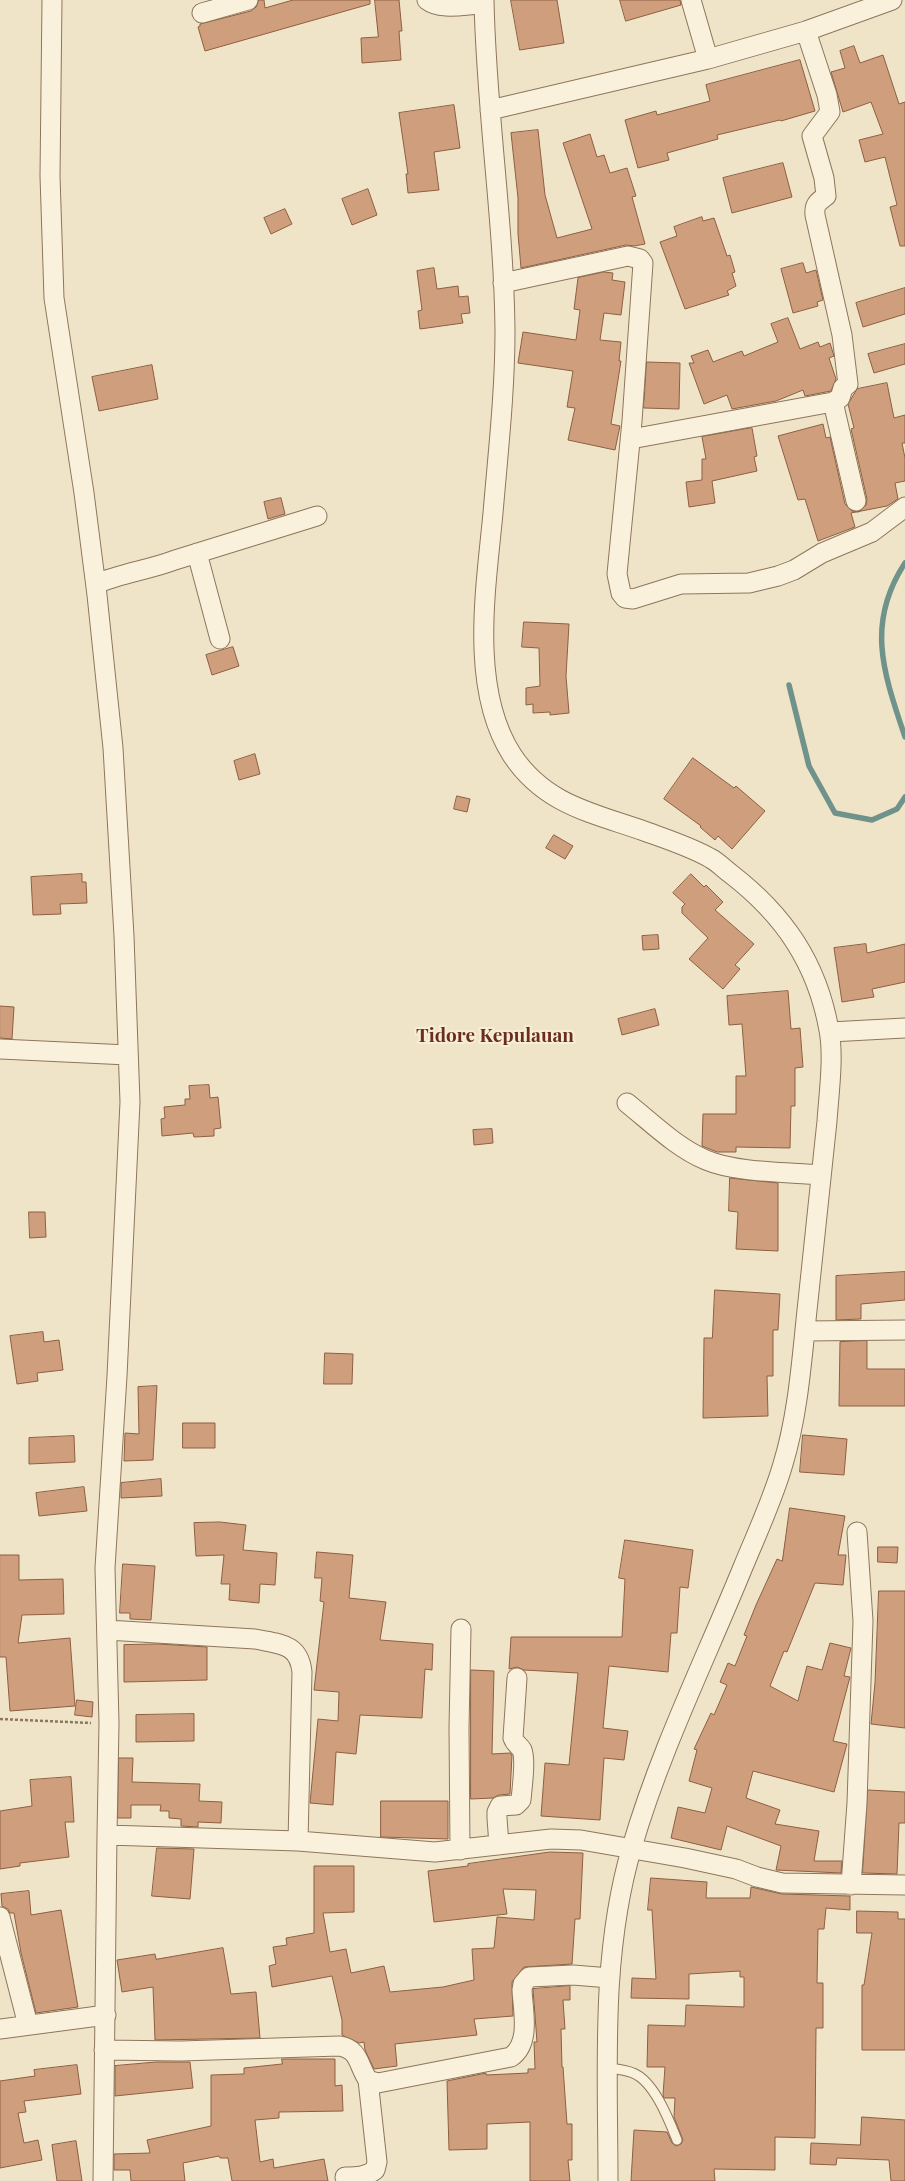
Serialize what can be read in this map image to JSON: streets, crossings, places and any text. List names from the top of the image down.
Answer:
{
  "districts": ["Tidore Kepulauan"]
}
